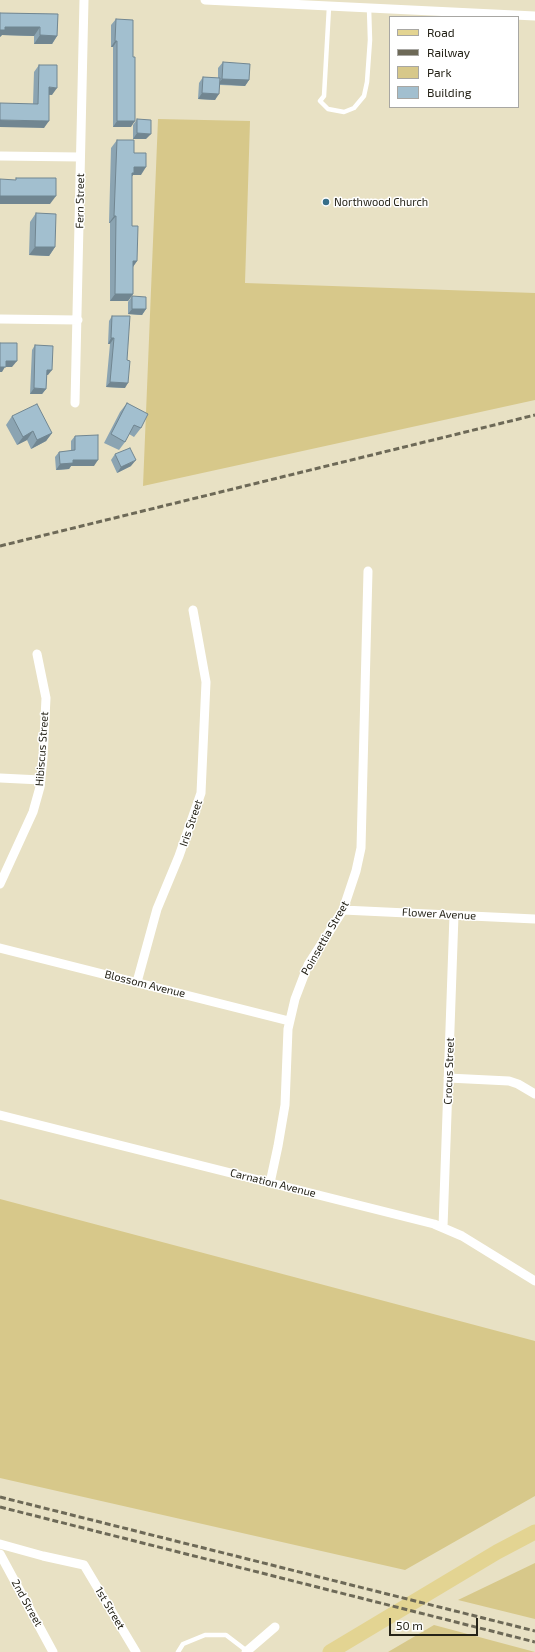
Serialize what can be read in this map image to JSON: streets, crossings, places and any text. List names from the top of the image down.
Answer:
{
  "streets": {
    "street": [
      "Fern Street",
      "Hibiscus Street",
      "Iris Street",
      "Flower Avenue",
      "Poinsettia Street",
      "Blossom Avenue",
      "Crocus Street",
      "Carnation Avenue",
      "2nd Street",
      "1st Street"
    ]
  },
  "crossings": [
    ["Iris Street", "Blossom Avenue"],
    ["Flower Avenue", "Poinsettia Street"],
    ["Flower Avenue", "Crocus Street"],
    ["Poinsettia Street", "Blossom Avenue"],
    ["Poinsettia Street", "Carnation Avenue"],
    ["Crocus Street", "Carnation Avenue"]
  ],
  "places": ["Northwood Church"],
  "legend": [
    "Road",
    "Railway",
    "Park",
    "Building"
  ],
  "scale_bar": "50 m"
}
